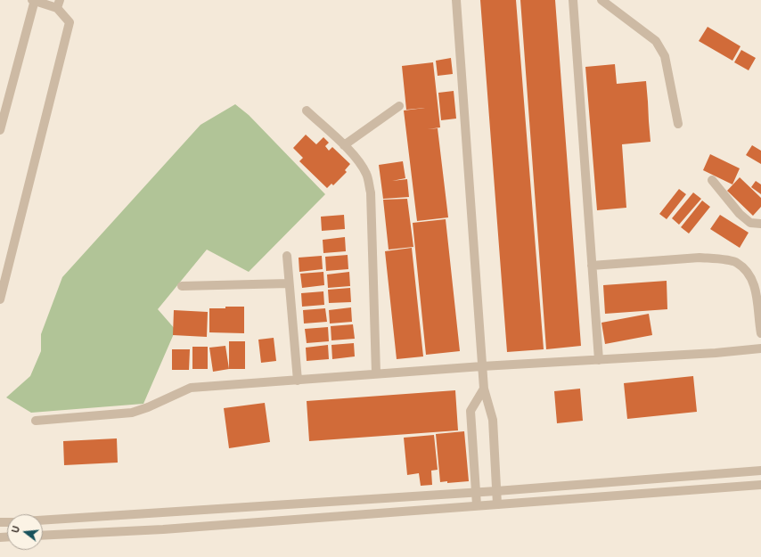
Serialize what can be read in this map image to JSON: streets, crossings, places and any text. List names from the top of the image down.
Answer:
{
  "north": "left"
}
